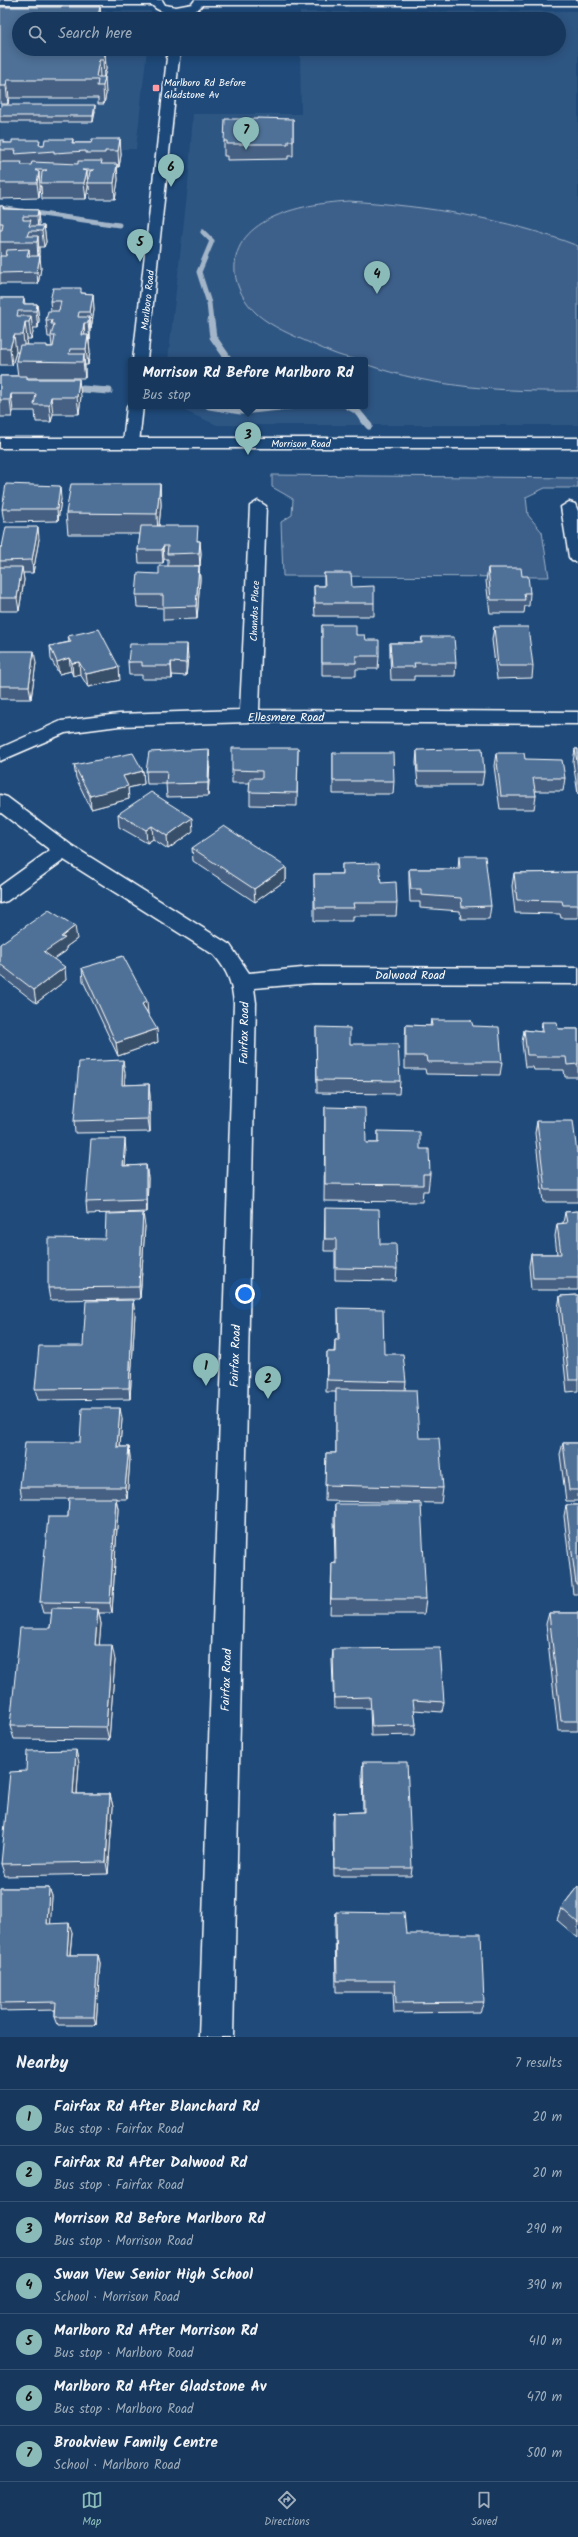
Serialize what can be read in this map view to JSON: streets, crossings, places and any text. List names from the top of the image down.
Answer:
{
  "streets": {
    "street": [
      "Marlboro Road",
      "Morrison Road",
      "Chandos Place",
      "Ellesmere Road",
      "Dalwood Road",
      "Fairfax Road"
    ]
  },
  "crossings": [
    ["Chandos Place", "Ellesmere Road"],
    ["Dalwood Road", "Fairfax Road"]
  ],
  "places": {
    "transit": ["Marlboro Rd Before Gladstone Av"]
  },
  "page": {
    "search": "Search here",
    "pins": [
      "7",
      "6",
      "5",
      "4",
      "3",
      "1",
      "2"
    ],
    "popup": ["Morrison Rd Before Marlboro Rd", "Bus stop"],
    "heading": ["Nearby", "7 results"],
    "list": [
      {
        "mark": "1",
        "name": "Fairfax Rd After Blanchard Rd",
        "note": "Bus stop · Fairfax Road",
        "value": "20 m"
      },
      {
        "mark": "2",
        "name": "Fairfax Rd After Dalwood Rd",
        "note": "Bus stop · Fairfax Road",
        "value": "20 m"
      },
      {
        "mark": "3",
        "name": "Morrison Rd Before Marlboro Rd",
        "note": "Bus stop · Morrison Road",
        "value": "290 m"
      },
      {
        "mark": "4",
        "name": "Swan View Senior High School",
        "note": "School · Morrison Road",
        "value": "390 m"
      },
      {
        "mark": "5",
        "name": "Marlboro Rd After Morrison Rd",
        "note": "Bus stop · Marlboro Road",
        "value": "410 m"
      },
      {
        "mark": "6",
        "name": "Marlboro Rd After Gladstone Av",
        "note": "Bus stop · Marlboro Road",
        "value": "470 m"
      },
      {
        "mark": "7",
        "name": "Brookview Family Centre",
        "note": "School · Marlboro Road",
        "value": "500 m"
      }
    ],
    "nav": ["Map", "Directions", "Saved"]
  }
}
